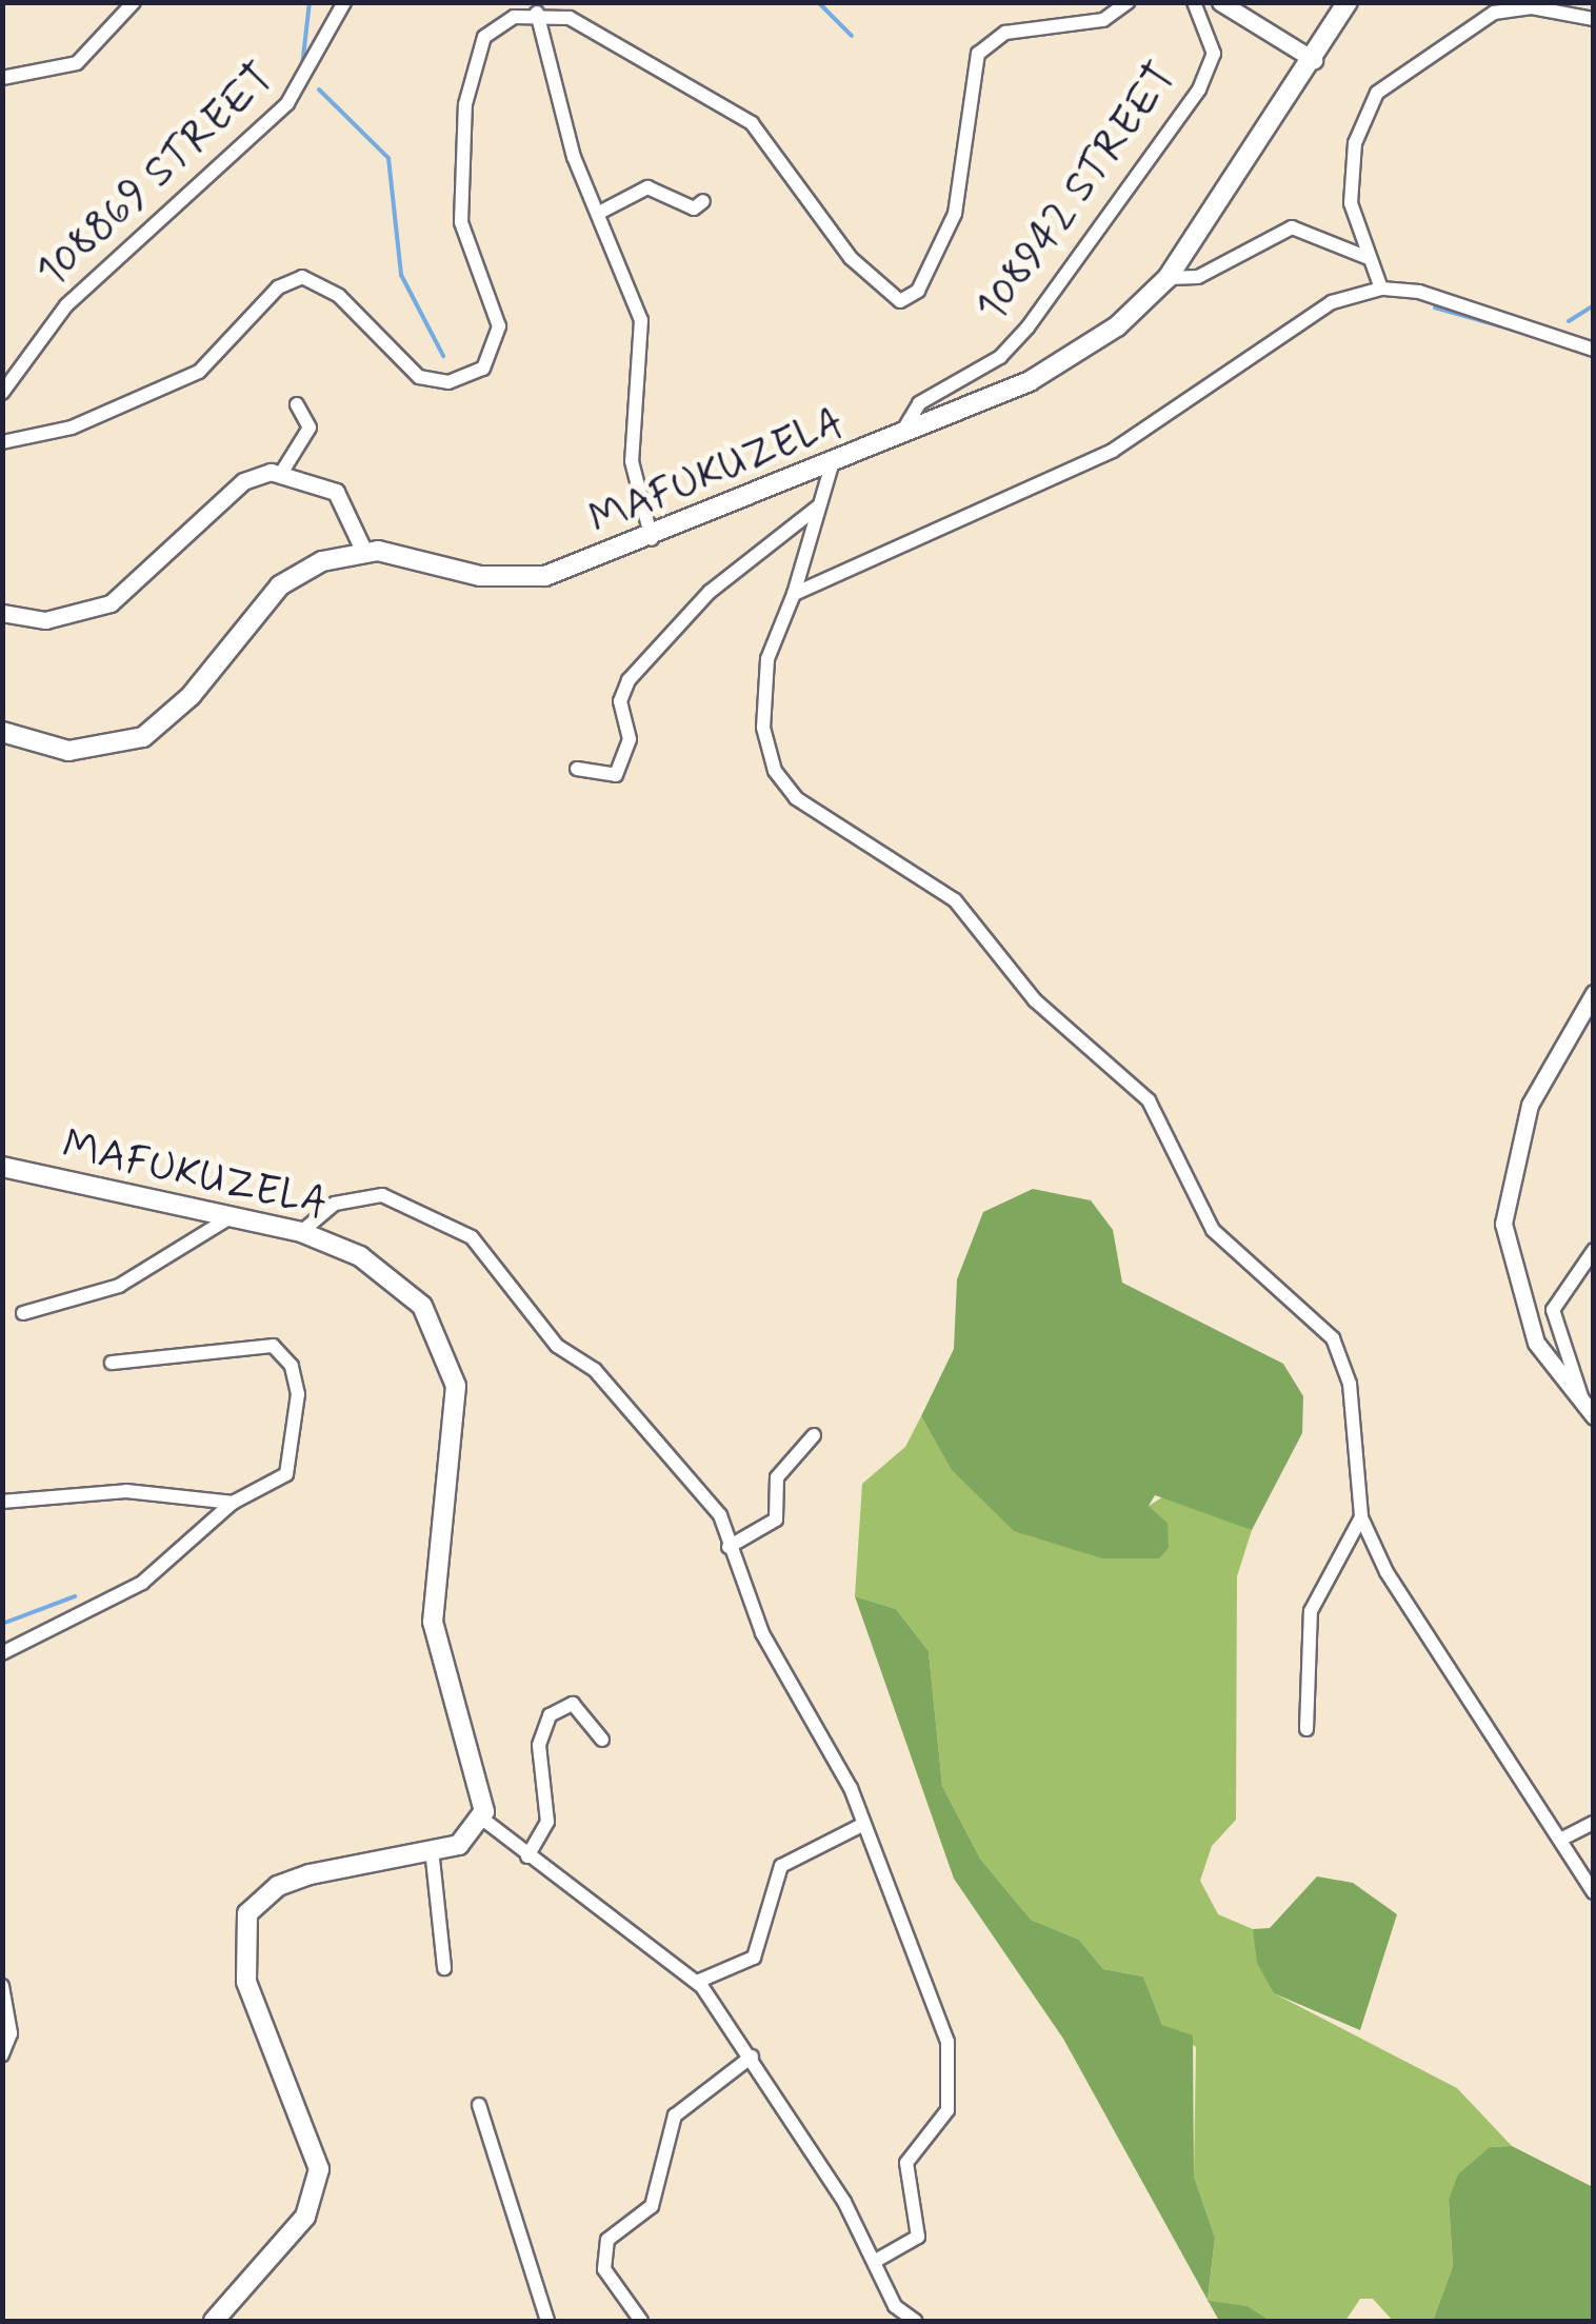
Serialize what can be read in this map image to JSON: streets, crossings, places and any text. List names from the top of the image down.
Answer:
{
  "streets": {
    "main road": ["MAFUKUZELA"],
    "street": ["108869 STREET", "108942 STREET"]
  },
  "crossings": [
    ["108942 STREET", "MAFUKUZELA"]
  ]
}
